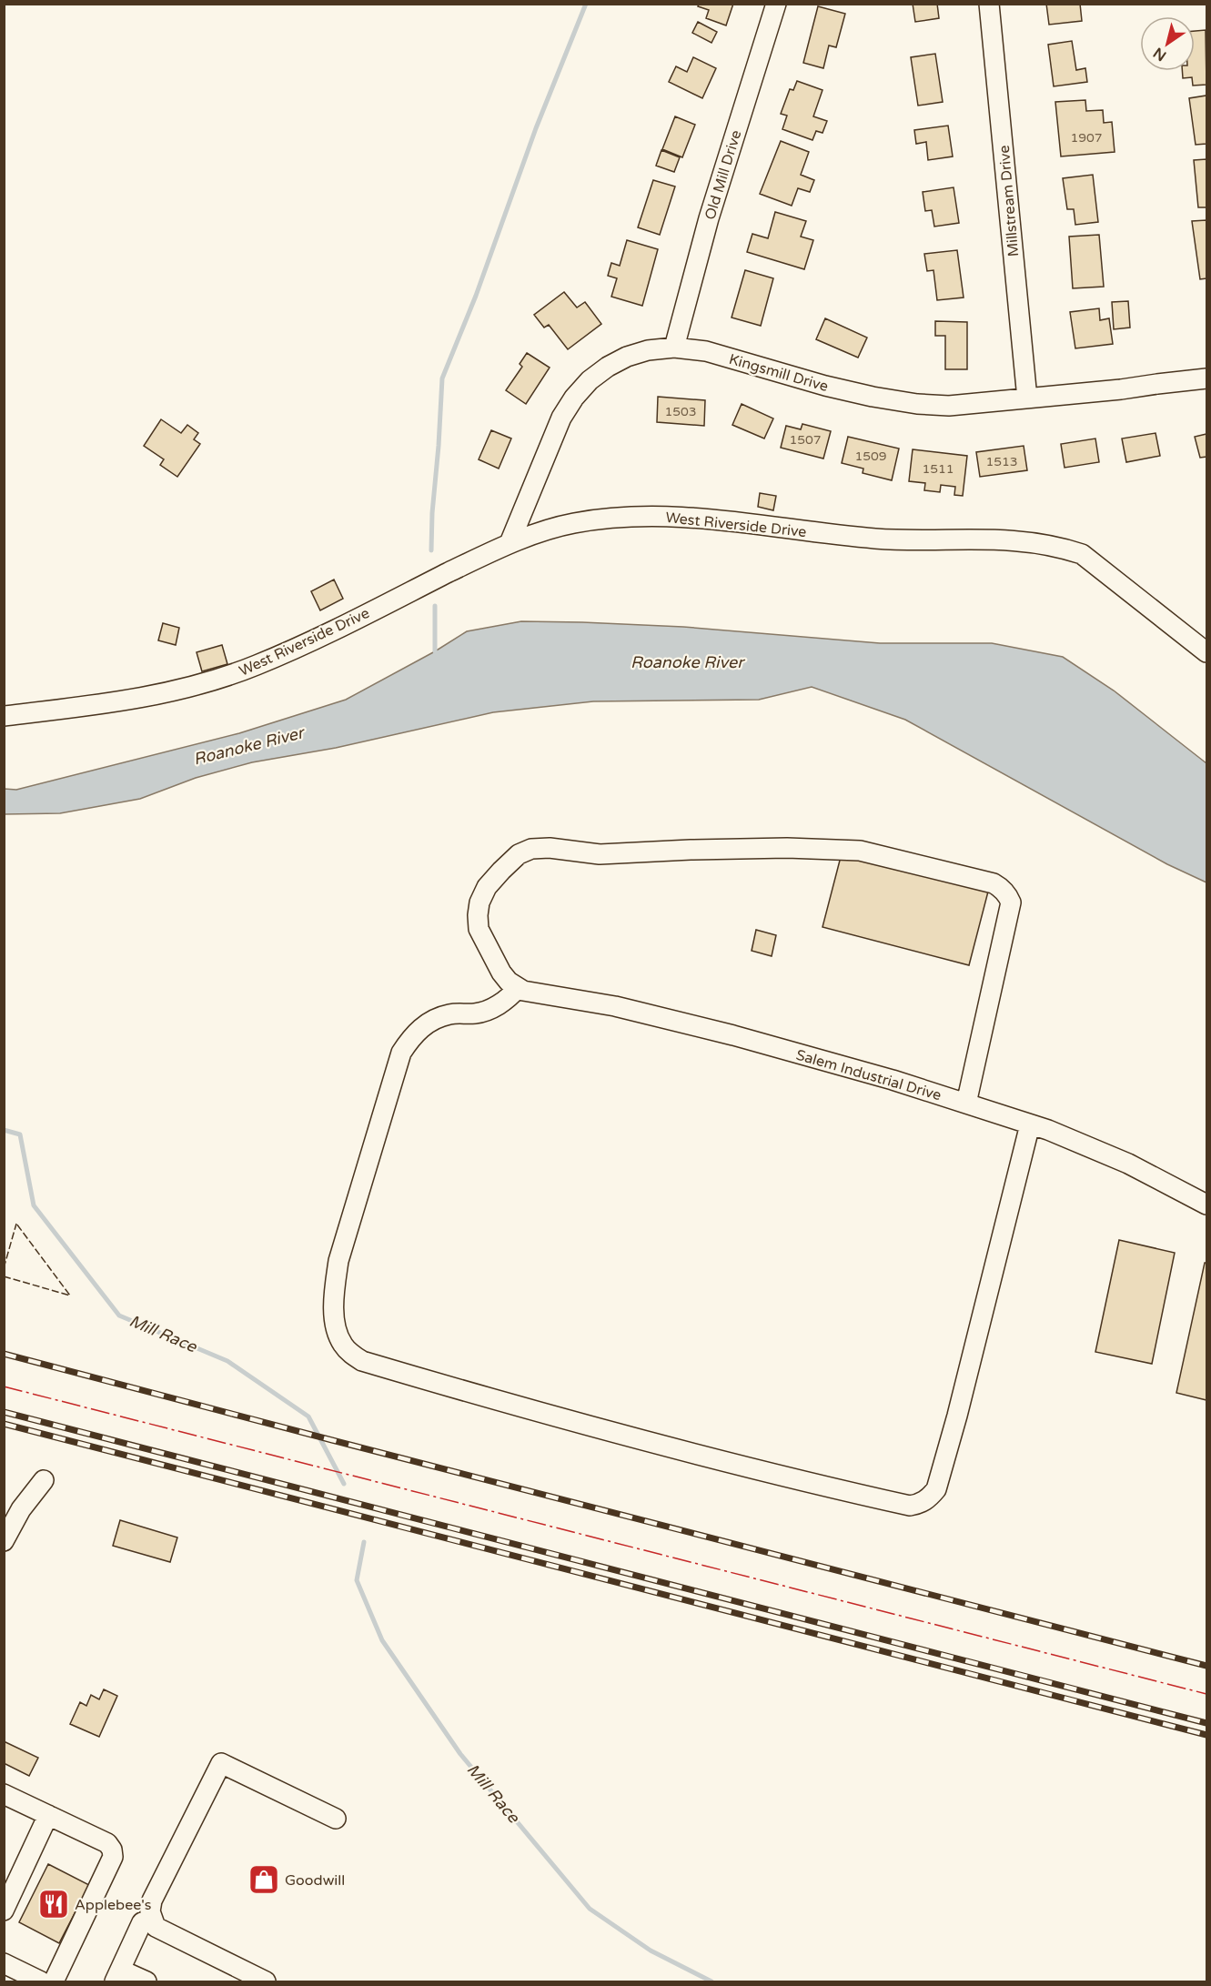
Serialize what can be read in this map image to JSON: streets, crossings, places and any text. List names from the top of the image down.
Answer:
{
  "streets": {
    "street": [
      "Old Mill Drive",
      "Millstream Drive",
      "Kingsmill Drive",
      "West Riverside Drive",
      "Salem Industrial Drive"
    ]
  },
  "crossings": [
    ["Old Mill Drive", "Kingsmill Drive"],
    ["Millstream Drive", "Kingsmill Drive"],
    ["Kingsmill Drive", "West Riverside Drive"]
  ],
  "water": ["Roanoke River", "Mill Race"],
  "places": {
    "shop": ["Goodwill"],
    "restaurant": ["Applebee's"]
  },
  "house_numbers": [
    "1907",
    "1503",
    "1507",
    "1509",
    "1513",
    "1511"
  ],
  "north": "bottom left"
}
